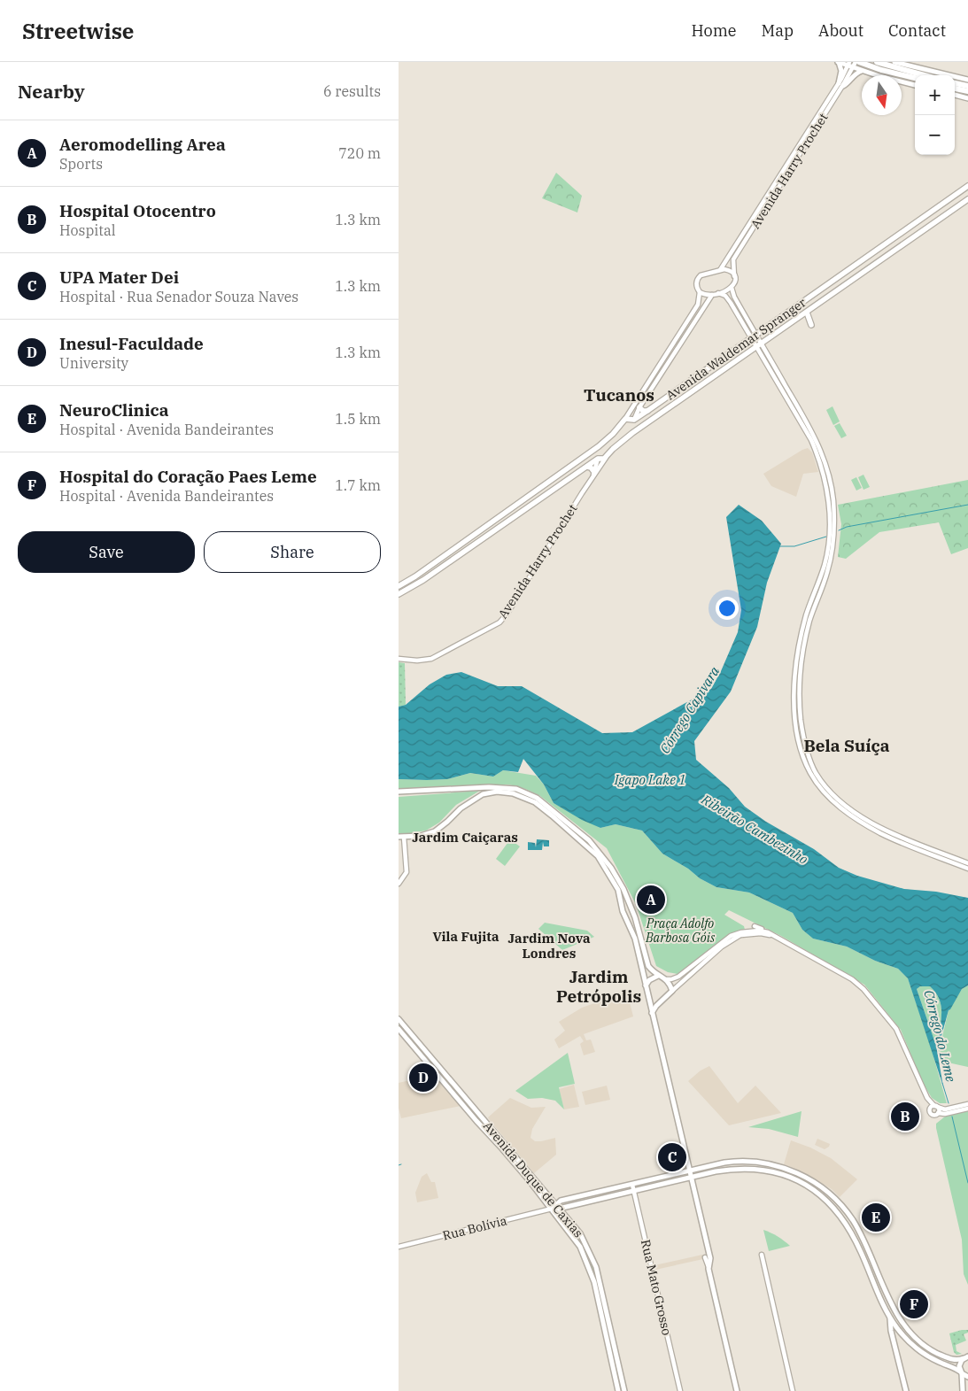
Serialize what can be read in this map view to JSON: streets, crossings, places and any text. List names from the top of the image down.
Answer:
{
  "streets": {
    "main road": ["Avenida Waldemar Spranger", "Avenida Duque de Caxias"],
    "street": ["Avenida Harry Prochet", "Rua Bolívia", "Rua Mato Grosso"]
  },
  "crossings": [
    ["Avenida Harry Prochet", "Avenida Waldemar Spranger"],
    ["Avenida Duque de Caxias", "Rua Bolívia"]
  ],
  "districts": [
    "Tucanos",
    "Bela Suíça",
    "Jardim Caiçaras",
    "Vila Fujita",
    "Jardim Nova Londres",
    "Jardim Petrópolis"
  ],
  "water": [
    "Córrego Capivara",
    "Igapo Lake 1",
    "Ribeirão Cambezinho",
    "Córrego do Leme"
  ],
  "parks": ["Praça Adolfo Barbosa Góis"],
  "north": "bottom",
  "page": {
    "header": "Streetwise",
    "nav": [
      "Home",
      "Map",
      "About",
      "Contact"
    ],
    "heading": ["Nearby", "6 results"],
    "map_buttons": ["+", "−"],
    "list": [
      {
        "mark": "A",
        "name": "Aeromodelling Area",
        "note": "Sports",
        "value": "720 m"
      },
      {
        "mark": "B",
        "name": "Hospital Otocentro",
        "note": "Hospital",
        "value": "1.3 km"
      },
      {
        "mark": "C",
        "name": "UPA Mater Dei",
        "note": "Hospital · Rua Senador Souza Naves",
        "value": "1.3 km"
      },
      {
        "mark": "D",
        "name": "Inesul-Faculdade",
        "note": "University",
        "value": "1.3 km"
      },
      {
        "mark": "E",
        "name": "NeuroClinica",
        "note": "Hospital · Avenida Bandeirantes",
        "value": "1.5 km"
      },
      {
        "mark": "F",
        "name": "Hospital do Coração Paes Leme",
        "note": "Hospital · Avenida Bandeirantes",
        "value": "1.7 km"
      }
    ],
    "buttons": ["Save", "Share"],
    "pins": [
      "A",
      "D",
      "B",
      "C",
      "E",
      "F"
    ]
  }
}
